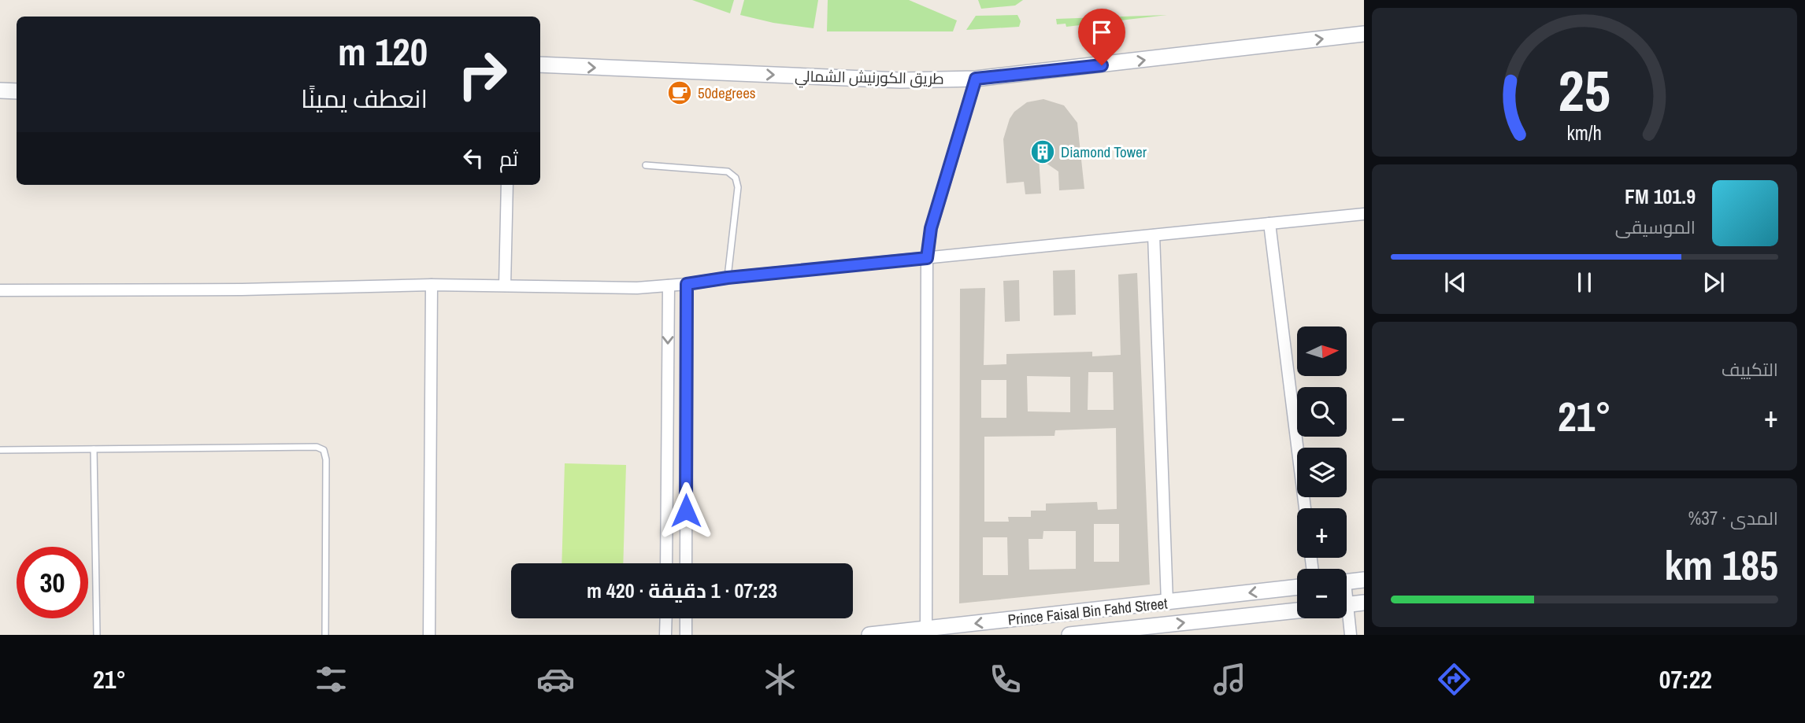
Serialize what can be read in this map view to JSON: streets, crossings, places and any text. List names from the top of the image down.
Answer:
{
  "streets": {
    "main road": ["طريق الكورنيش الشمالي", "Prince Faisal Bin Fahd Street"]
  },
  "one_way": ["طريق الكورنيش الشمالي"],
  "places": {
    "cafe": ["50degrees"],
    "building": ["Diamond Tower"]
  },
  "north": "right",
  "page": {
    "turn": ["120 m", "انعطف يمينًا"],
    "then": "ثم",
    "song": ["101.9 FM", "الموسيقى"],
    "tile": [
      "التكييف",
      ["المدى · 37%", "185 km"]
    ],
    "map_buttons": ["+", "−"],
    "heat": ["−", "21°", "+"],
    "limit": "30",
    "trip": "07:23 · 1 دقيقة · 420 m",
    "tabs": ["07:22", "21°"],
    "gauge": ["25", "km/h"]
  }
}
